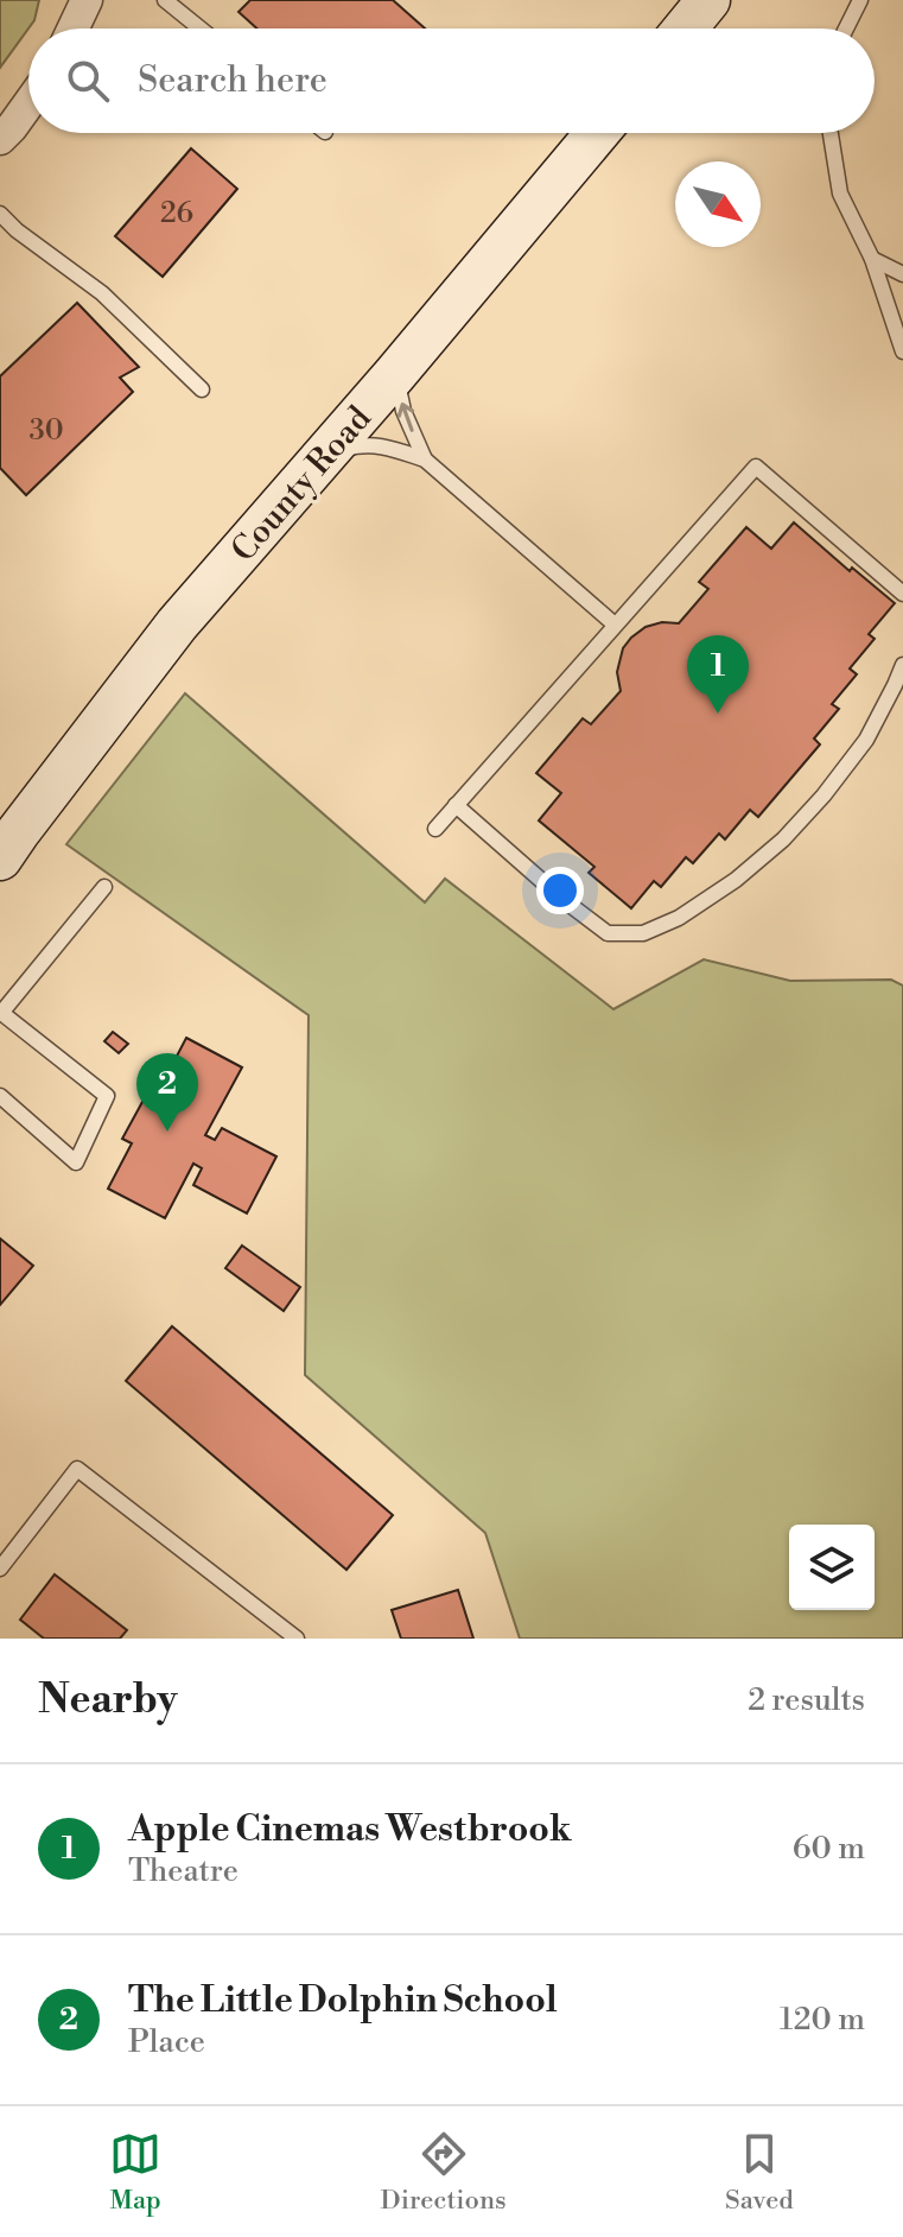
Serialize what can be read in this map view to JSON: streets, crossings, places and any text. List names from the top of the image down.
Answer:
{
  "streets": {
    "main road": ["County Road"]
  },
  "house_numbers": ["26", "30"],
  "north": "bottom right",
  "page": {
    "search": "Search here",
    "pins": ["1", "2"],
    "heading": ["Nearby", "2 results"],
    "list": [
      {
        "mark": "1",
        "name": "Apple Cinemas Westbrook",
        "note": "Theatre",
        "value": "60 m"
      },
      {
        "mark": "2",
        "name": "The Little Dolphin School",
        "note": "Place",
        "value": "120 m"
      }
    ],
    "nav": ["Map", "Directions", "Saved"]
  }
}
